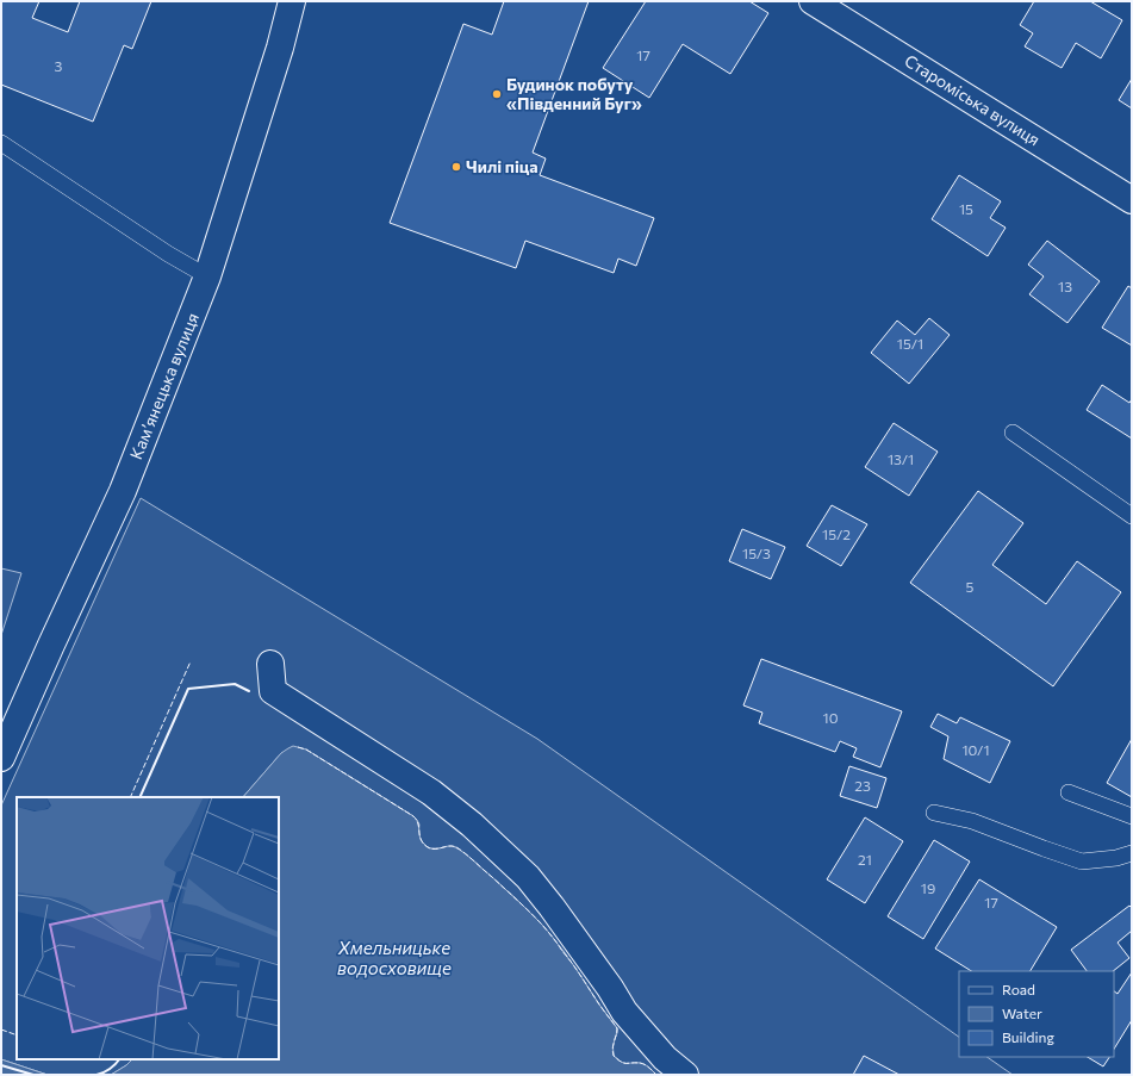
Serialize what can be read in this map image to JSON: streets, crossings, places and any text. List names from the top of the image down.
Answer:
{
  "streets": {
    "street": ["Староміська вулиця", "Камʼянецька вулиця"]
  },
  "water": ["Хмельницьке водосховище"],
  "places": ["Будинок побуту «Південний Буг»", "Чилі піца"],
  "house_numbers": [
    "17",
    "3",
    "15",
    "13",
    "15/1",
    "13/1",
    "15/2",
    "15/3",
    "5",
    "10",
    "10/1",
    "23",
    "21",
    "19",
    "17"
  ],
  "legend": ["Road", "Water", "Building"]
}
